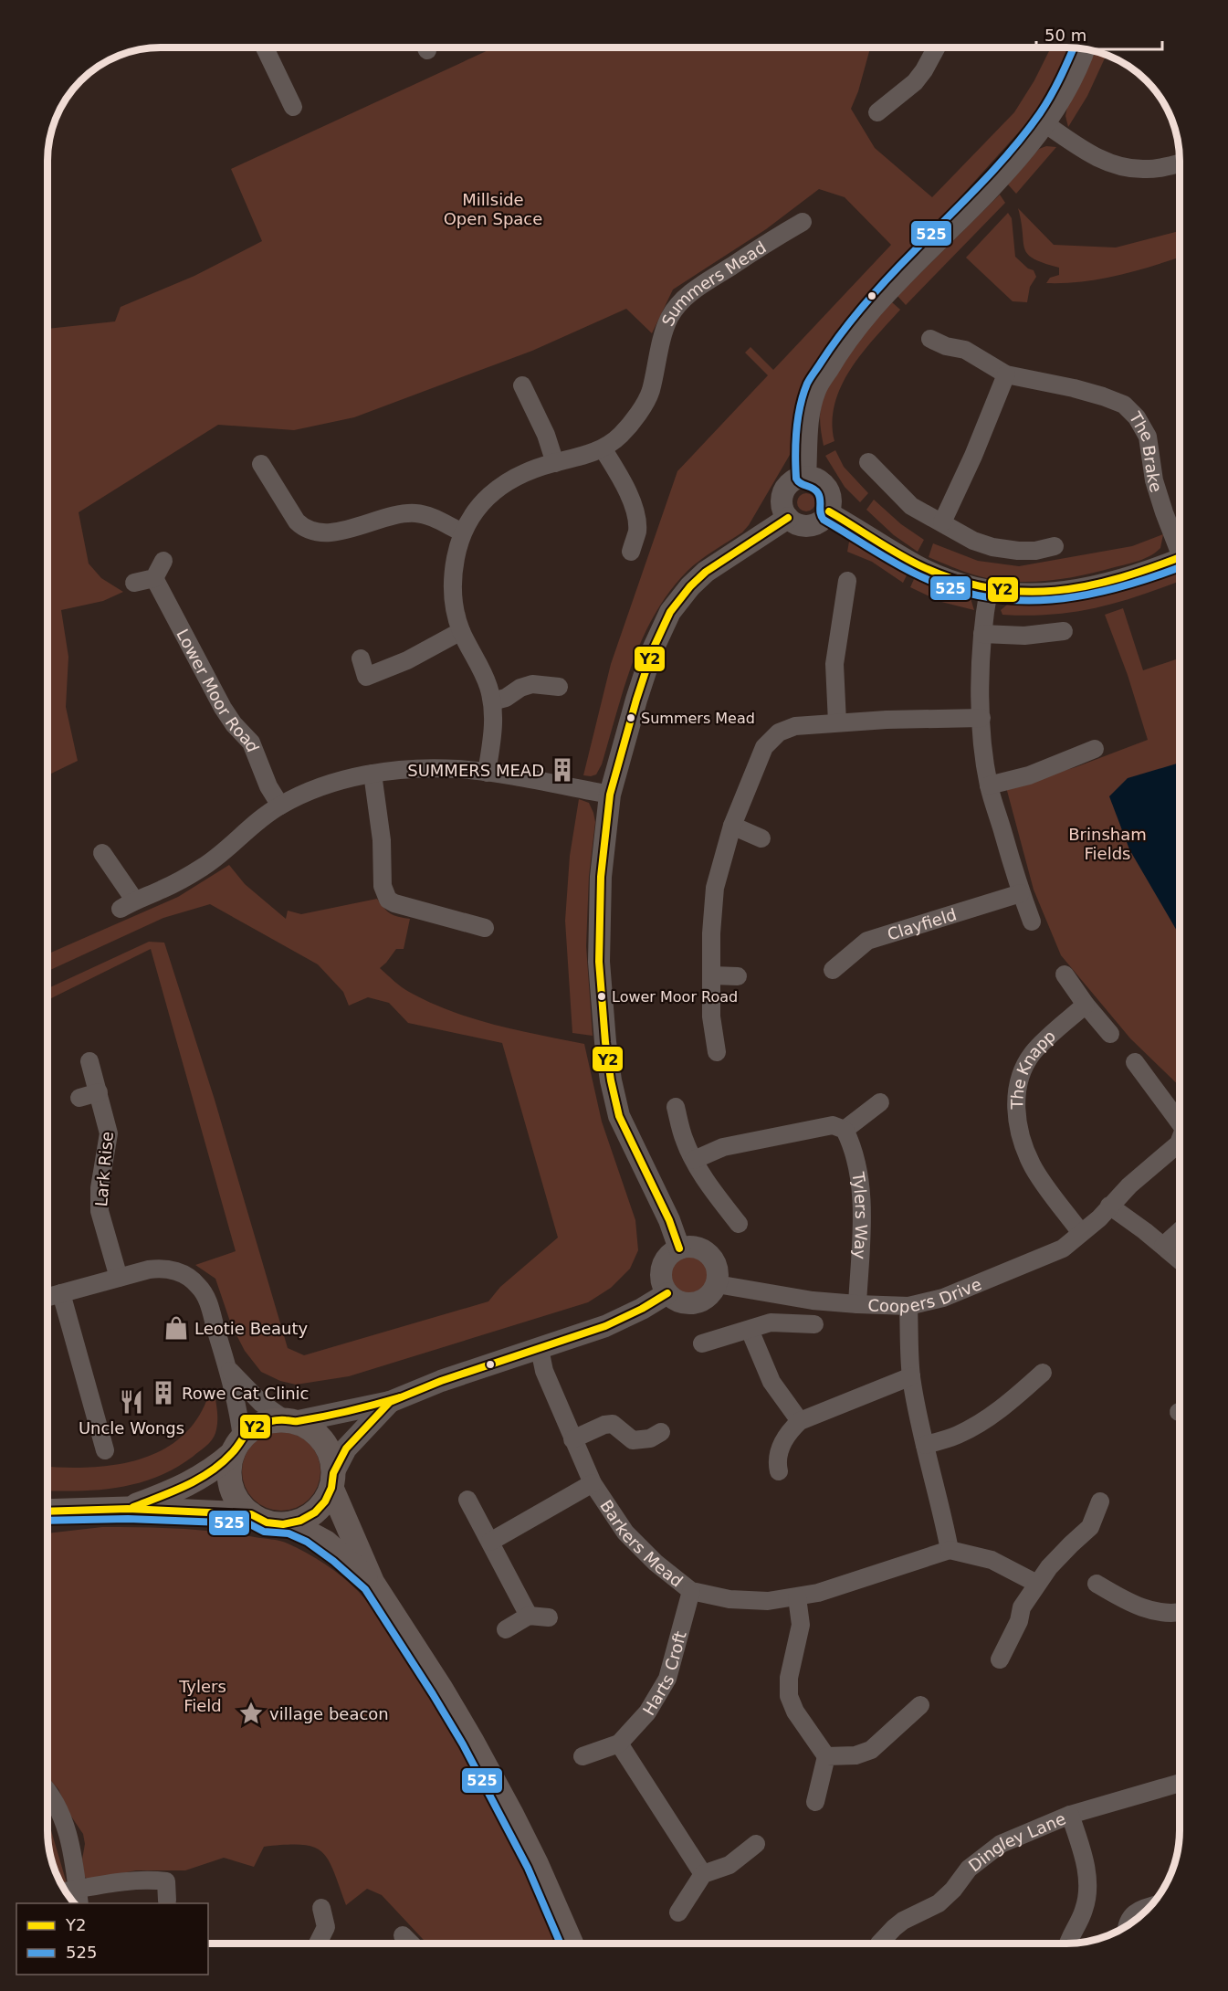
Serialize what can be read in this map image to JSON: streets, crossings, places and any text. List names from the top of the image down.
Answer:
{
  "streets": {
    "street": [
      "Summers Mead",
      "The Brake",
      "Lower Moor Road",
      "Clayfield",
      "The Knapp",
      "Lark Rise",
      "Tylers Way",
      "Coopers Drive",
      "Barkers Mead",
      "Harts Croft",
      "Dingley Lane"
    ]
  },
  "crossings": [
    ["The Knapp", "Coopers Drive"],
    ["Tylers Way", "Coopers Drive"],
    ["Barkers Mead", "Harts Croft"]
  ],
  "parks": ["Millside Open Space", "Brinsham Fields", "Tylers Field"],
  "places": {
    "other": ["Summers Mead", "Lower Moor Road"],
    "building": ["SUMMERS MEAD", "Rowe Cat Clinic"],
    "shop": ["Leotie Beauty"],
    "restaurant": ["Uncle Wongs"],
    "place": ["village beacon"]
  },
  "lines": ["transit line 525", "transit line Y2"],
  "legend": ["Y2", "525"],
  "scale_bar": "50 m"
}
